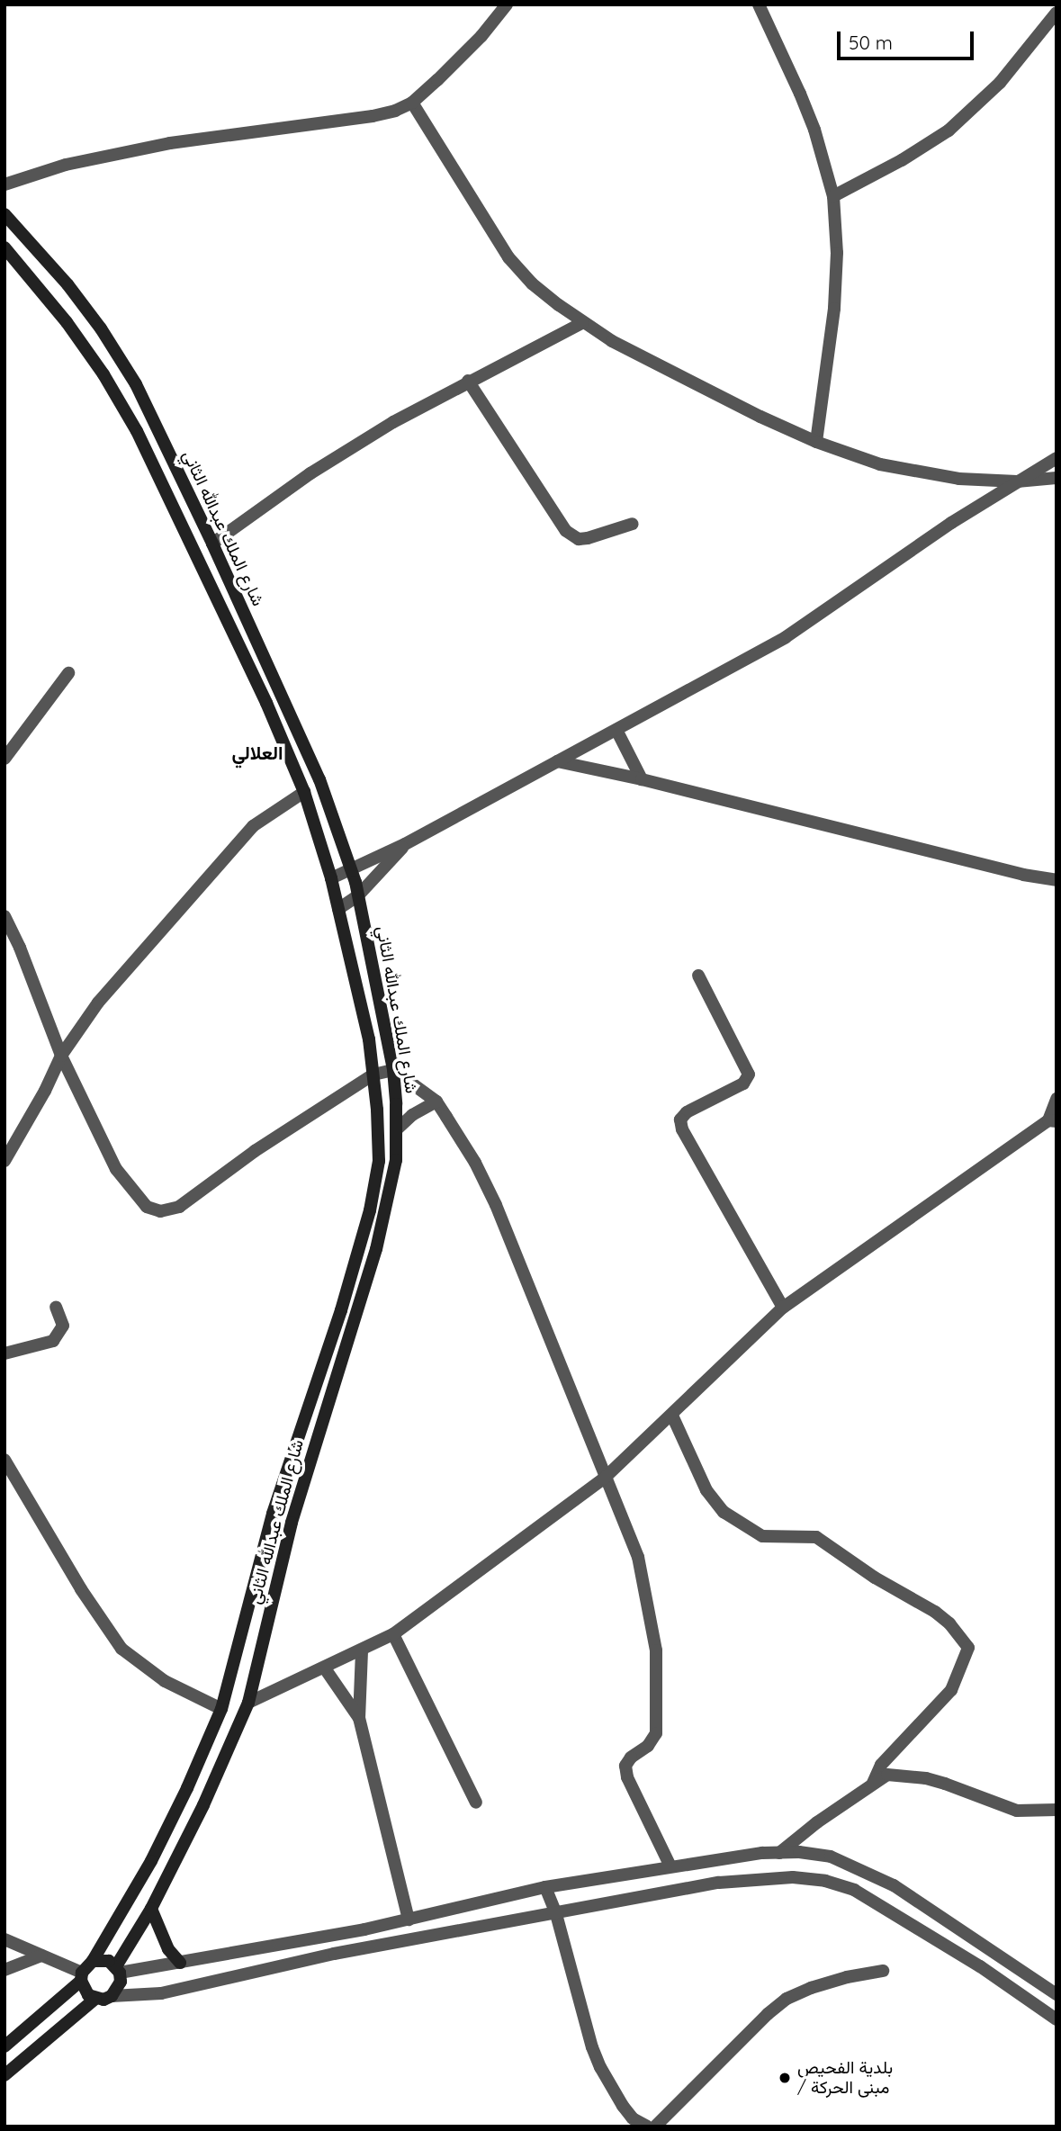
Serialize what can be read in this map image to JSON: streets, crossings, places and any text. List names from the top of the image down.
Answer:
{
  "streets": {
    "main road": ["شارع الملك عبدالله الثاني"]
  },
  "districts": ["العلالي"],
  "places": ["بلدية الفحيص / مبنى الحركة"],
  "scale_bar": "50 m"
}
